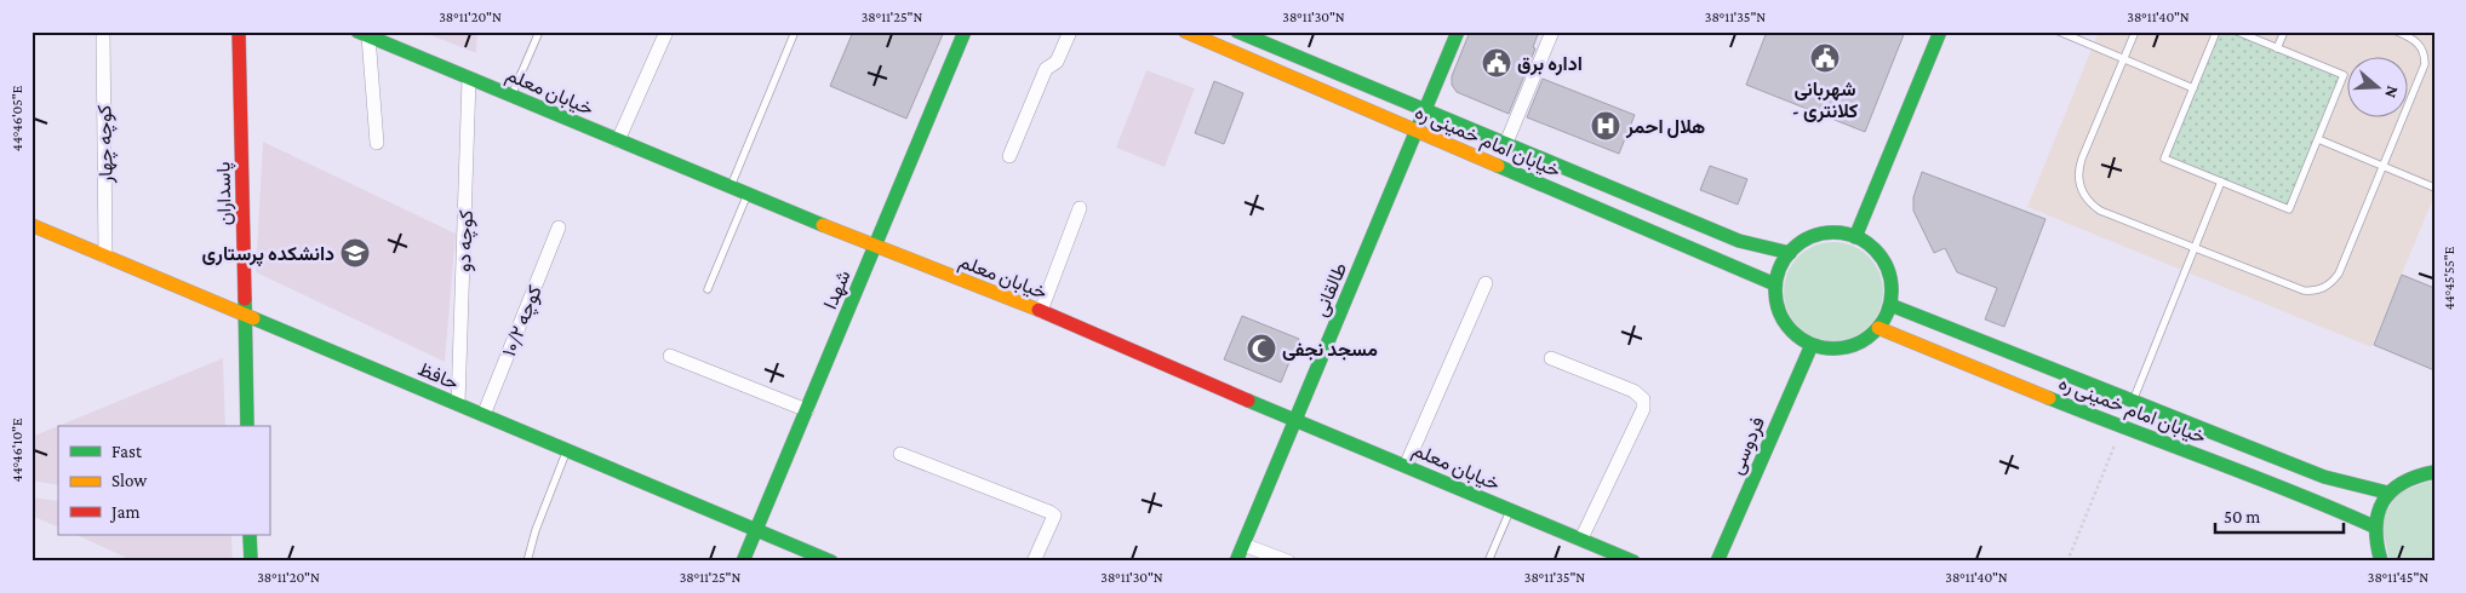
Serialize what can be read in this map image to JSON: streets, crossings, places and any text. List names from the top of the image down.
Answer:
{
  "streets": {
    "main road": [
      "خیابان معلم",
      "خیابان امام خمینی ره",
      "پاسداران",
      "شهدا",
      "طالقانی",
      "حافظ",
      "فردوسی"
    ],
    "street": ["کوچه چهار", "کوچه دو", "کوچه ۱۰/۲"]
  },
  "crossings": [
    ["خیابان معلم", "کوچه دو"],
    ["خیابان معلم", "شهدا"],
    ["خیابان معلم", "طالقانی"],
    ["خیابان امام خمینی ره", "طالقانی"],
    ["خیابان امام خمینی ره", "فردوسی"],
    ["کوچه چهار", "حافظ"],
    ["پاسداران", "حافظ"],
    ["کوچه دو", "حافظ"],
    ["شهدا", "حافظ"],
    ["کوچه ۱۰/۲", "حافظ"]
  ],
  "places": {
    "public building": ["شهربانی - کلانتری", "اداره برق"],
    "hospital": ["هلال احمر"],
    "school or university": ["دانشکده پرستاری"],
    "mosque": ["مسجد نجفی"]
  },
  "legend": ["Fast", "Slow", "Jam"],
  "scale_bar": "50 m",
  "north": "right",
  "coordinates": [
    "38°11'20\"N",
    "38°11'25\"N",
    "38°11'30\"N",
    "38°11'35\"N",
    "38°11'40\"N",
    "44°46'05\"E",
    "44°45'55\"E",
    "44°46'10\"E",
    "38°11'45\"N"
  ]
}
